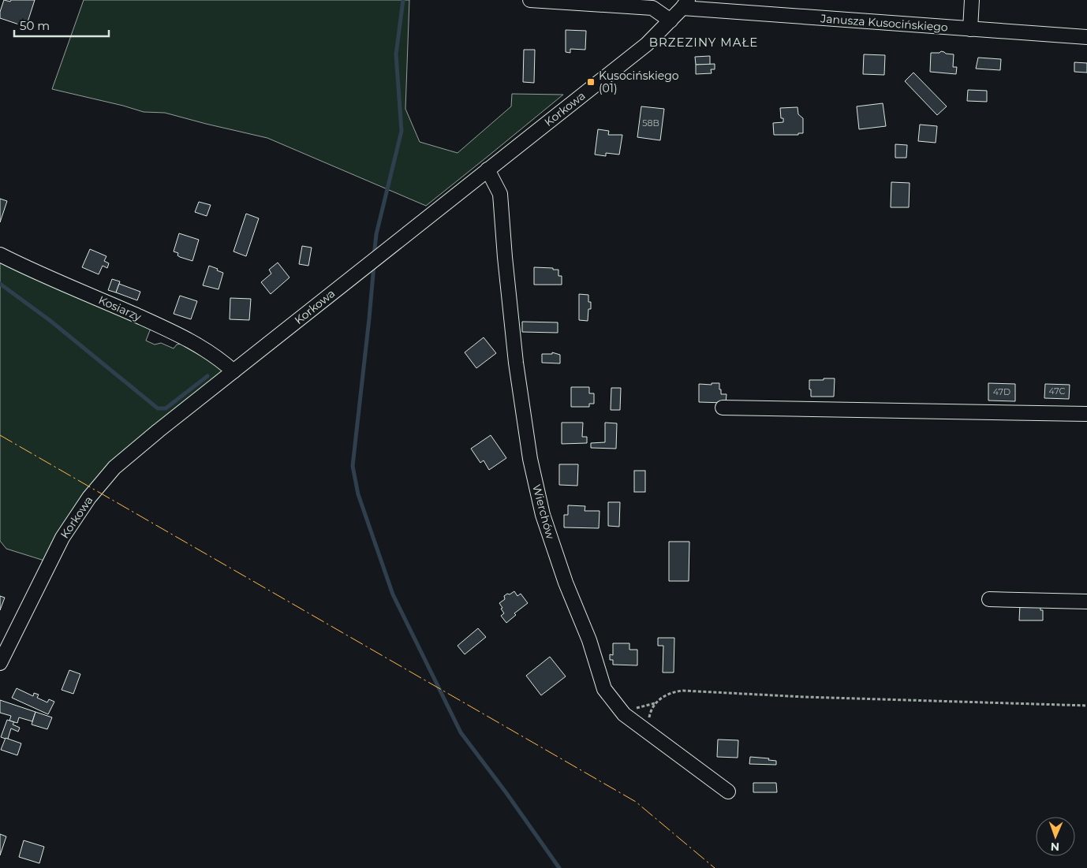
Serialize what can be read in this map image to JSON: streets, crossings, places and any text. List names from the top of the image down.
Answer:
{
  "streets": {
    "street": [
      "Janusza Kusocińskiego",
      "Korkowa",
      "Kosiarzy",
      "Wierchów"
    ]
  },
  "crossings": [
    ["Janusza Kusocińskiego", "Korkowa"],
    ["Korkowa", "Kosiarzy"],
    ["Korkowa", "Wierchów"]
  ],
  "districts": ["BRZEZINY MAŁE"],
  "places": {
    "transit": ["Kusocińskiego (01)"]
  },
  "house_numbers": ["58B", "47C", "47D"],
  "scale_bar": "50 m",
  "north": "bottom"
}
